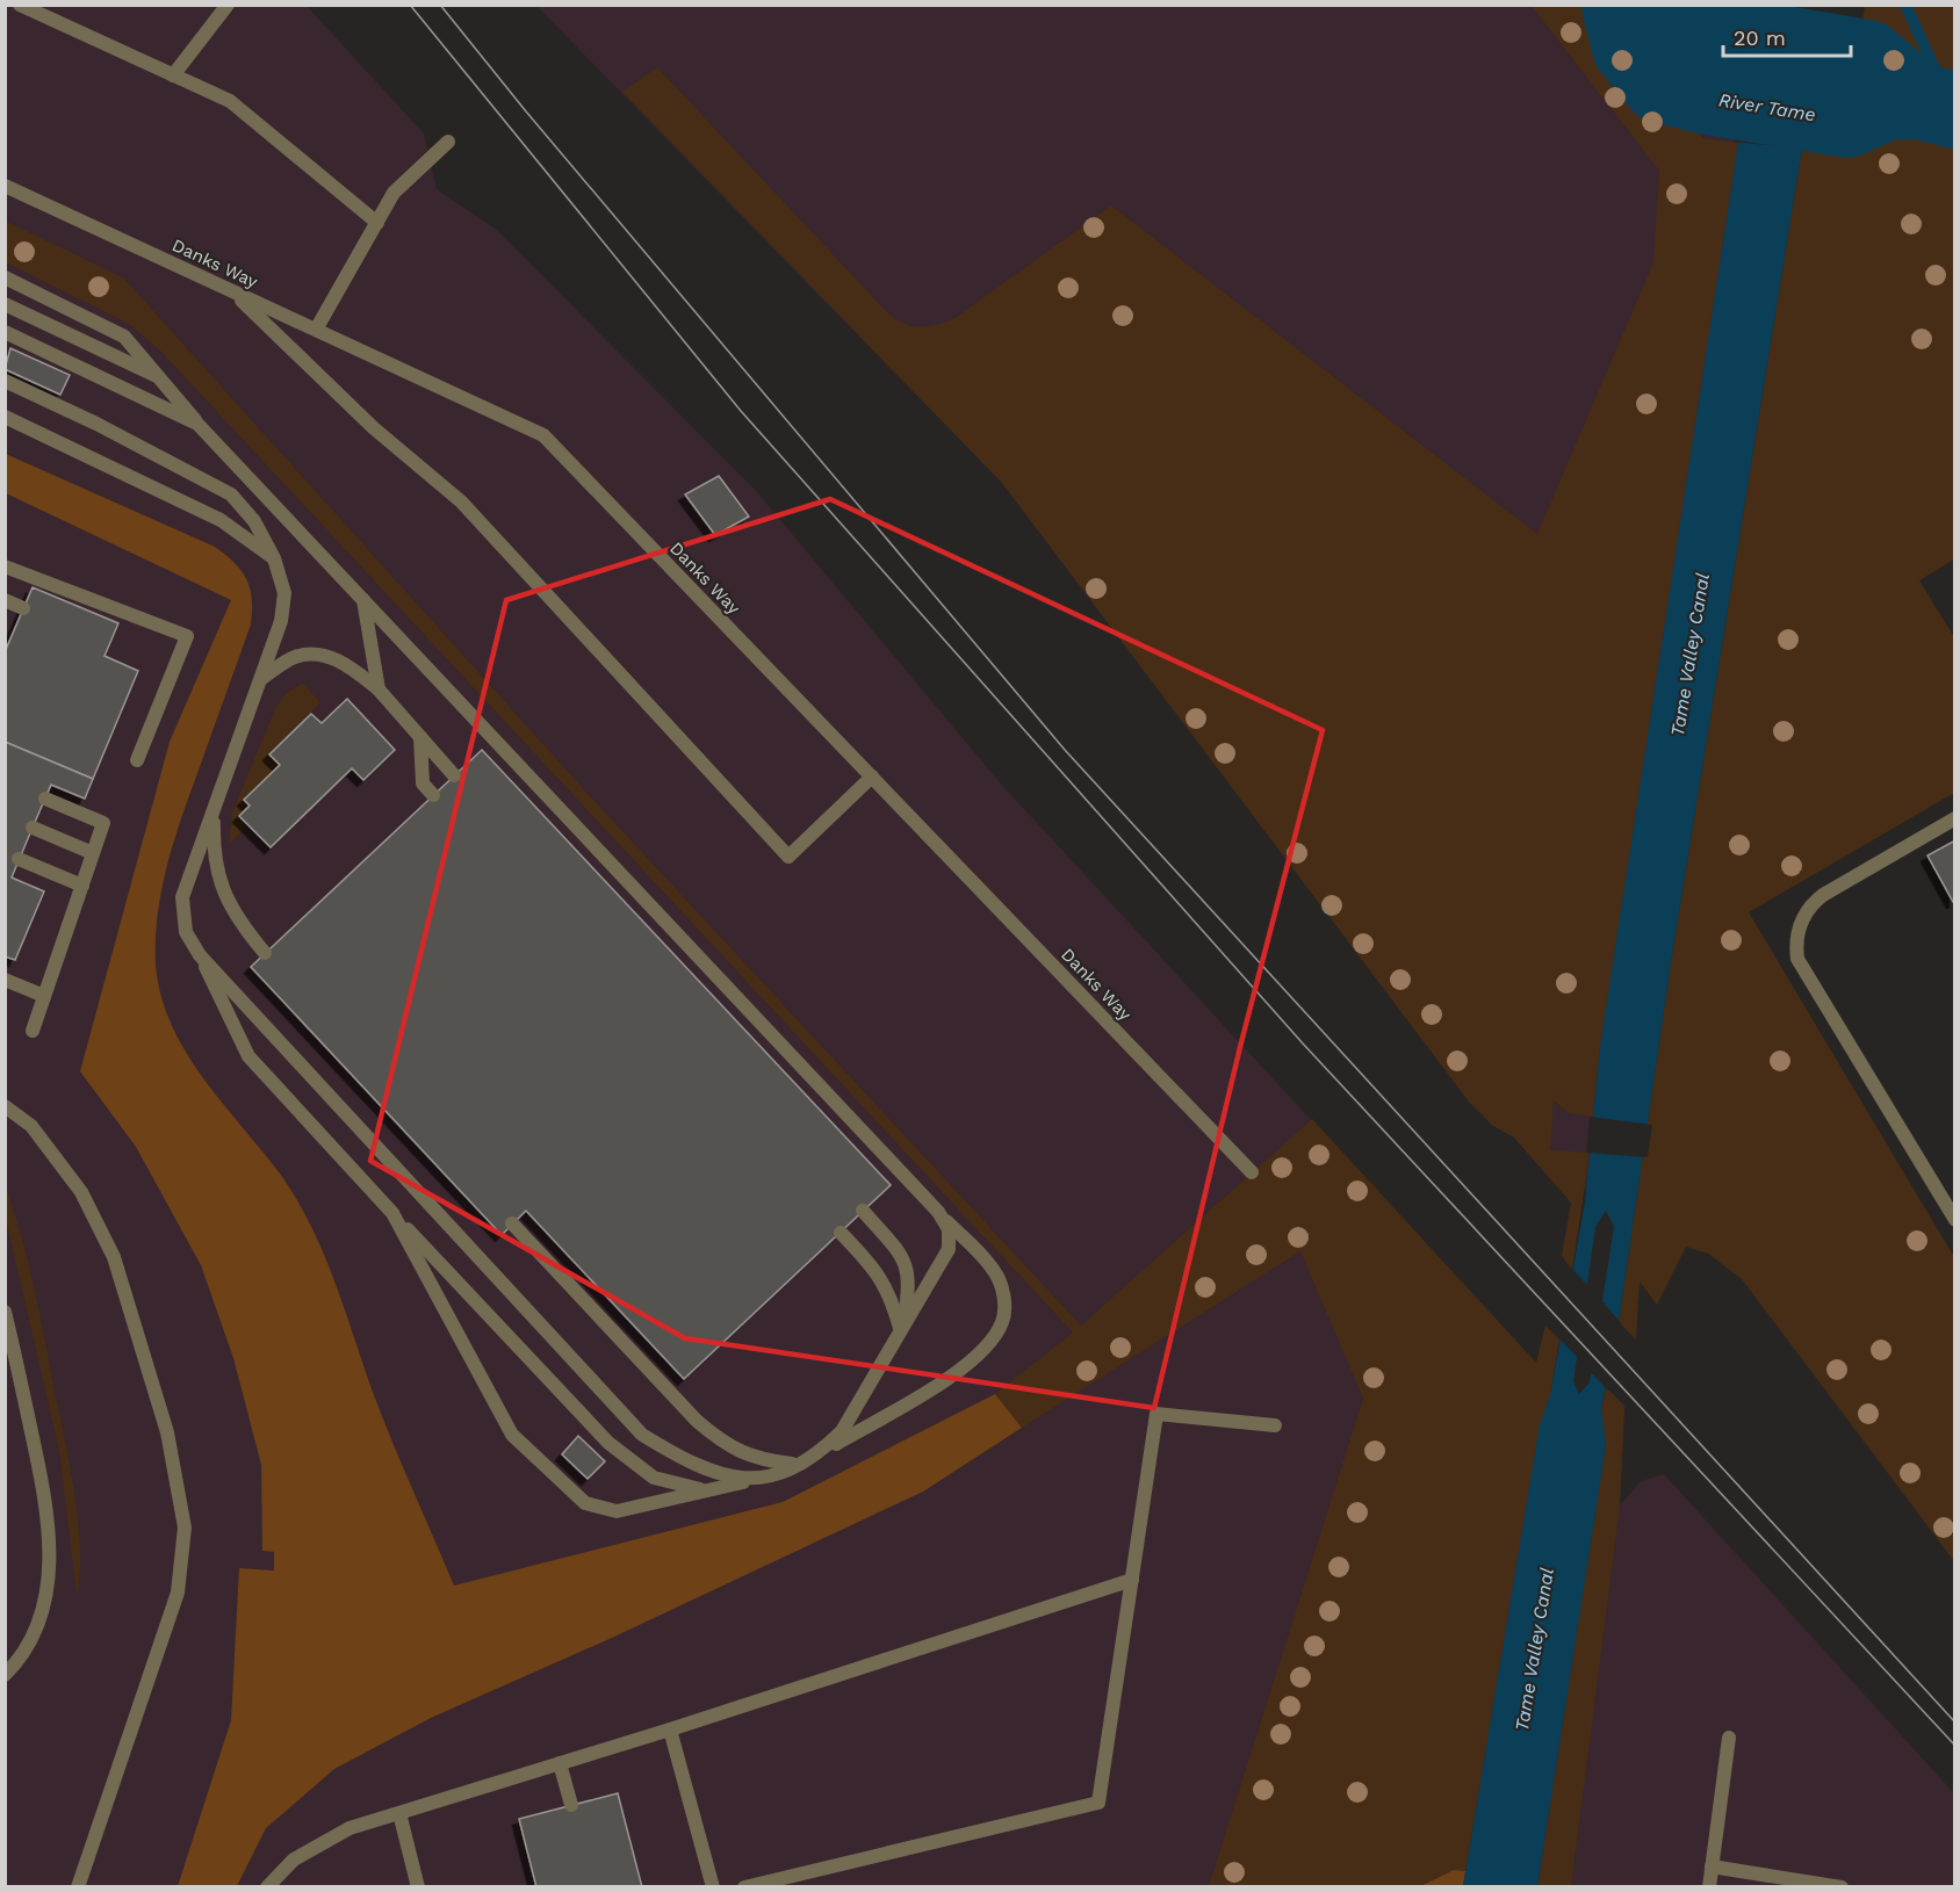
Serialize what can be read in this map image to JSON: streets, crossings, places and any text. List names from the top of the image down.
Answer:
{
  "streets": {
    "lane": ["Danks Way"]
  },
  "water": ["River Tame", "Tame Valley Canal"],
  "scale_bar": "20 m"
}
